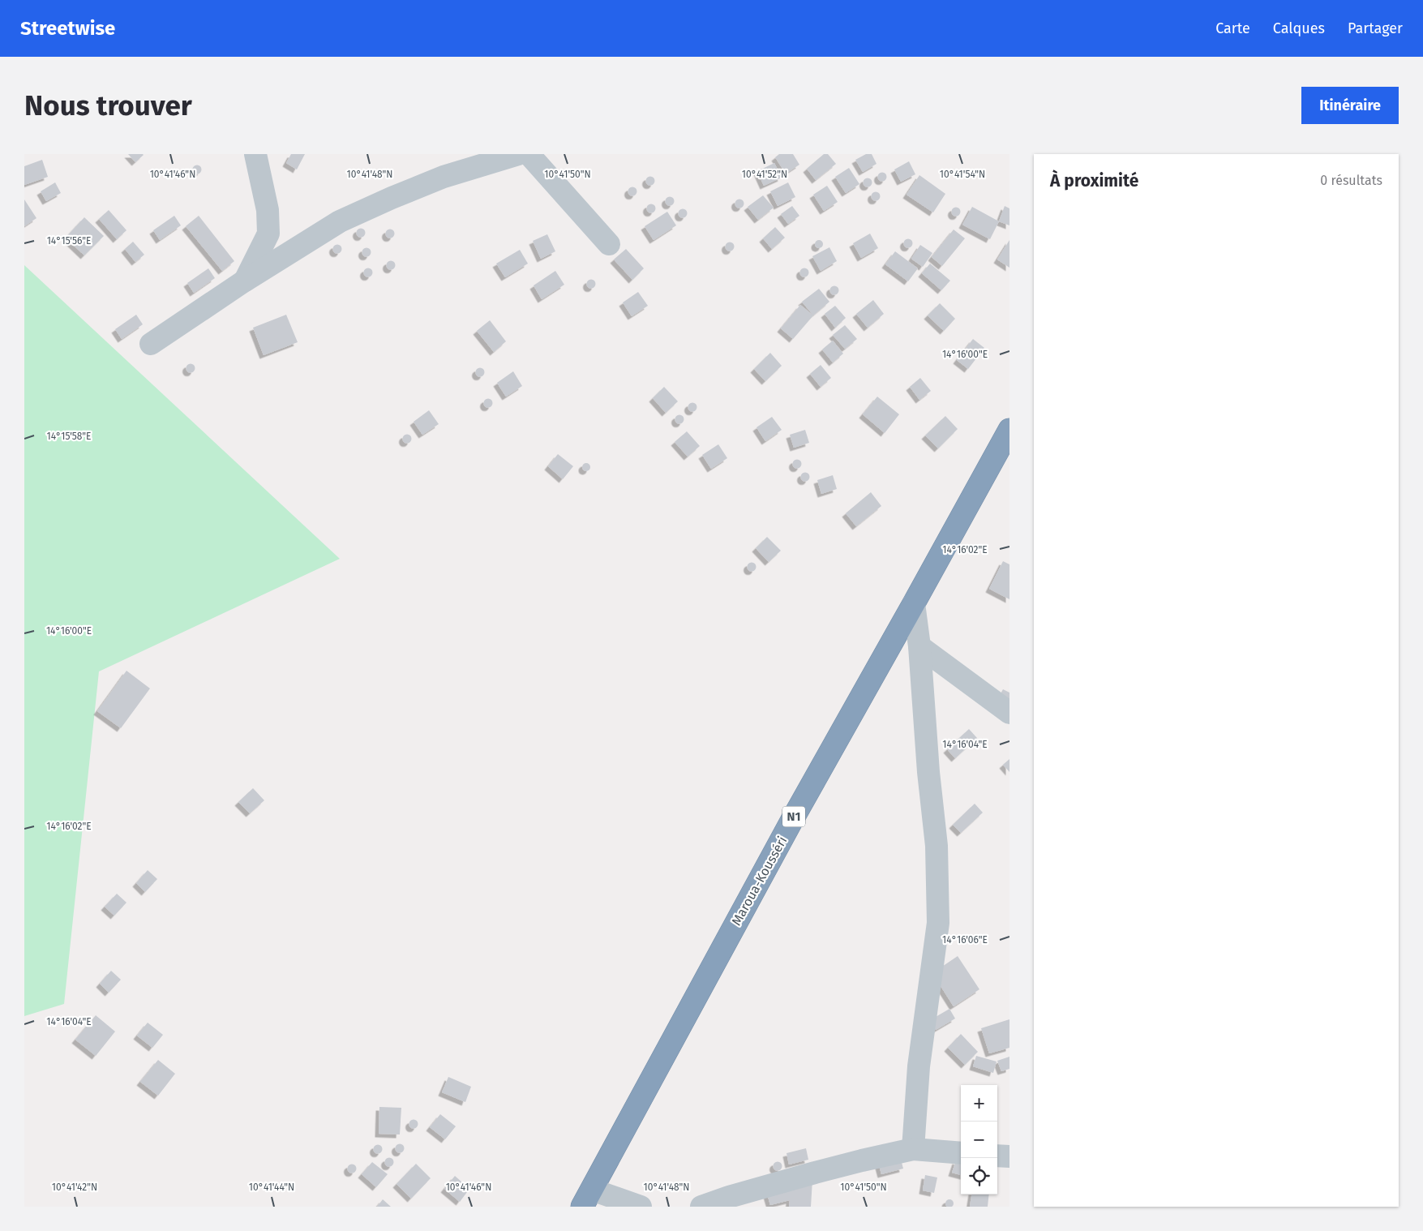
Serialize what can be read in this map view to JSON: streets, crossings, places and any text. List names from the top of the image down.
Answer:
{
  "streets": {
    "highway": ["N1", "Maroua-Kousséri"]
  },
  "page": {
    "header": "Streetwise",
    "nav": ["Carte", "Calques", "Partager"],
    "buttons": "Itinéraire",
    "title": "Nous trouver",
    "heading": ["À proximité", "0 résultats"],
    "map_buttons": ["+", "−"]
  },
  "coordinates": [
    "10°41'46\"N",
    "10°41'48\"N",
    "10°41'50\"N",
    "10°41'52\"N",
    "10°41'54\"N",
    "14°15'56\"E",
    "14°16'00\"E",
    "14°15'58\"E",
    "14°16'02\"E",
    "14°16'04\"E",
    "14°16'06\"E",
    "10°41'42\"N",
    "10°41'44\"N"
  ]
}
